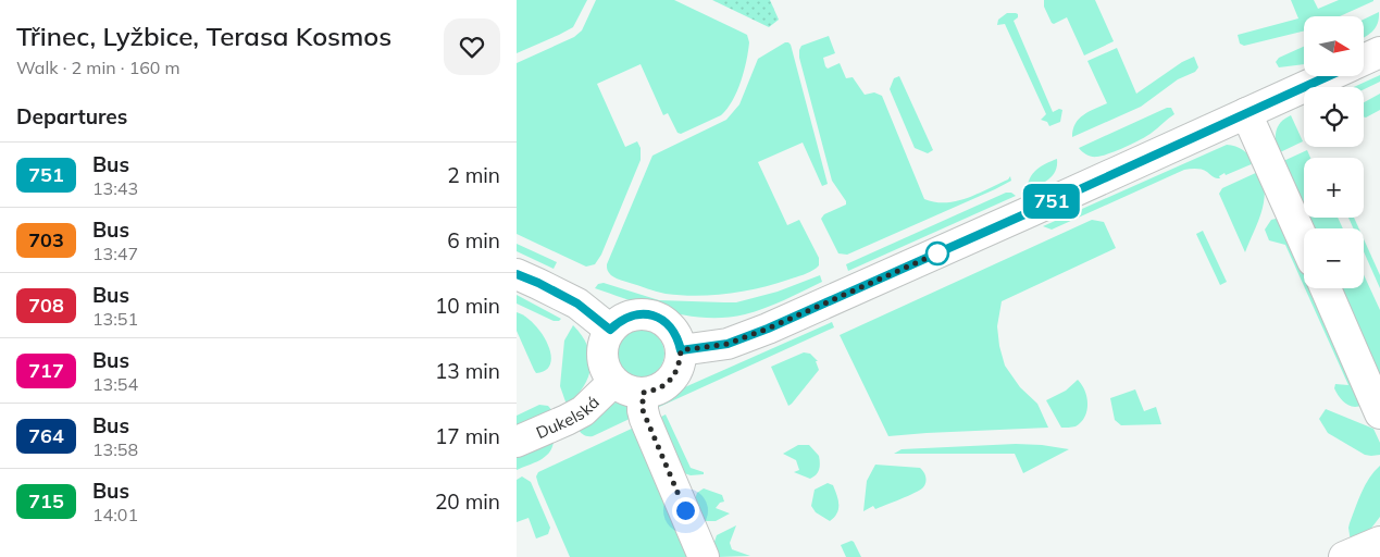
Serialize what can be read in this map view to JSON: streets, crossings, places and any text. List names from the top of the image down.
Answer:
{
  "streets": {
    "street": ["Dukelská"]
  },
  "lines": ["bus line 751"],
  "north": "right",
  "page": {
    "heading": [
      ["Třinec, Lyžbice, Terasa Kosmos", "Walk · 2 min · 160 m"],
      "Departures"
    ],
    "on_map": "751",
    "map_buttons": ["+", "−"],
    "list": [
      {
        "mark": "751",
        "name": "Bus",
        "note": "13:43",
        "value": "2 min"
      },
      {
        "mark": "703",
        "name": "Bus",
        "note": "13:47",
        "value": "6 min"
      },
      {
        "mark": "708",
        "name": "Bus",
        "note": "13:51",
        "value": "10 min"
      },
      {
        "mark": "717",
        "name": "Bus",
        "note": "13:54",
        "value": "13 min"
      },
      {
        "mark": "764",
        "name": "Bus",
        "note": "13:58",
        "value": "17 min"
      },
      {
        "mark": "715",
        "name": "Bus",
        "note": "14:01",
        "value": "20 min"
      }
    ]
  }
}
